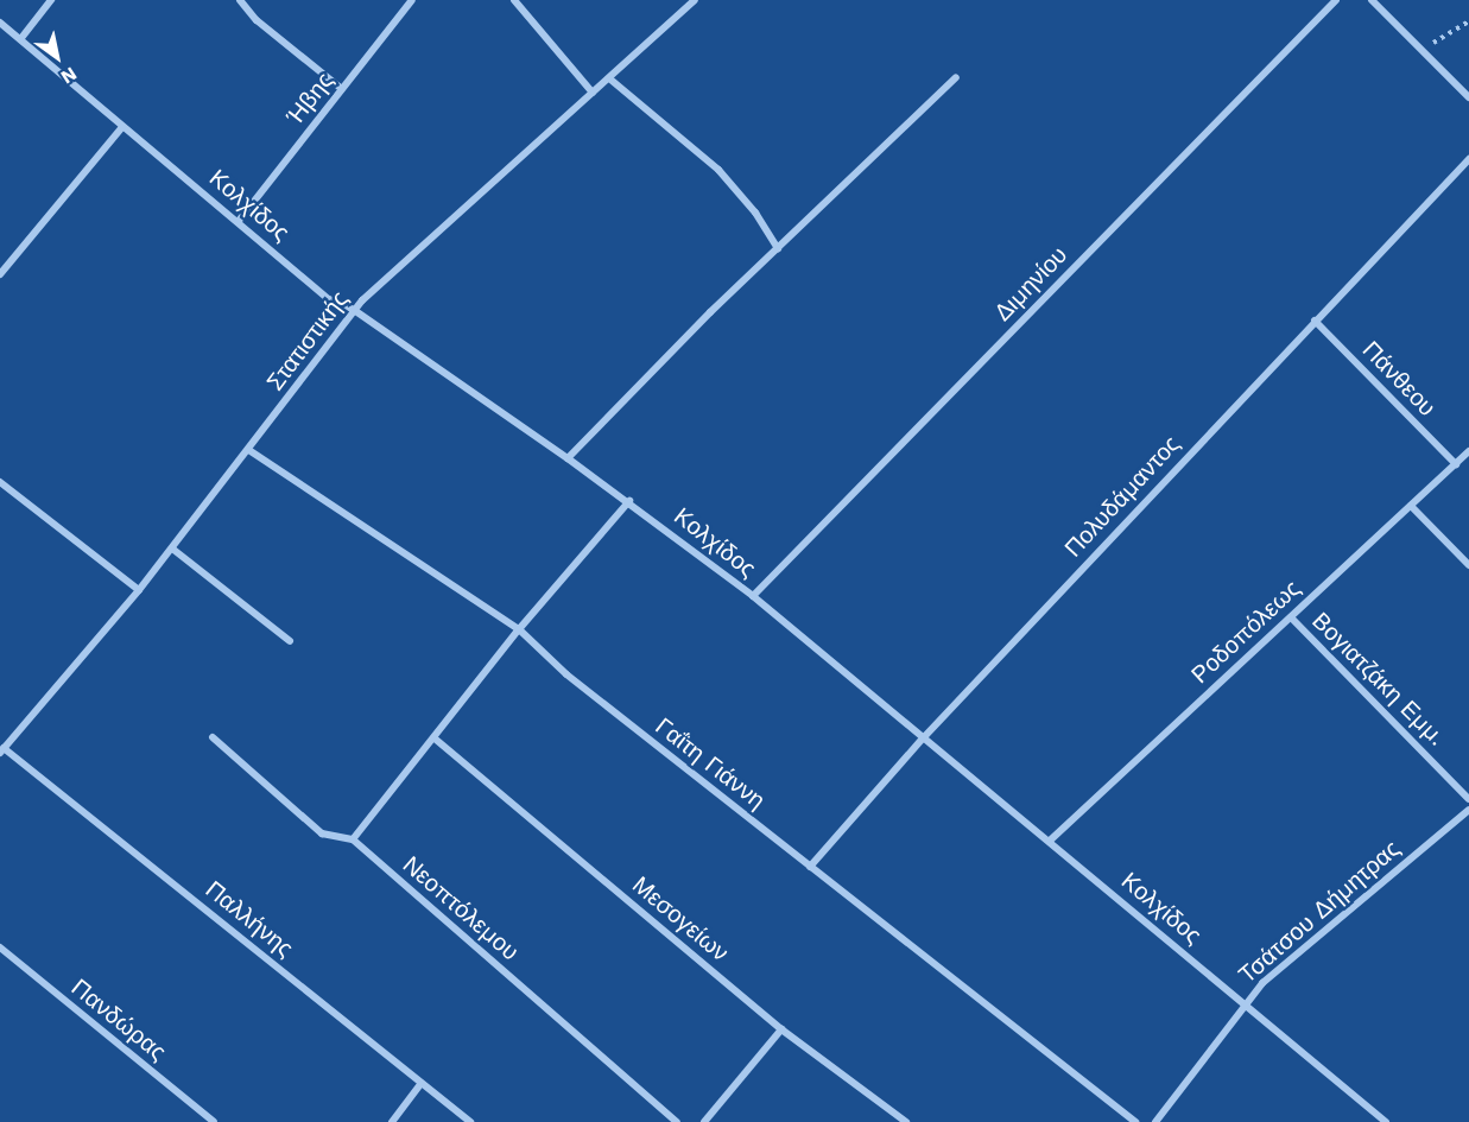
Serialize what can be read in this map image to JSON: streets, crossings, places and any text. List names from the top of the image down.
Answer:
{
  "streets": {
    "street": [
      "Ήβης",
      "Κολχίδος",
      "Διμηνίου",
      "Στατιστικής",
      "Πάνθεου",
      "Πολυδάμαντος",
      "Ροδοπόλεως",
      "Βογιατζάκη Εμμ.",
      "Γαΐτη Γιάννη",
      "Νεοπτόλεμου",
      "Τσάτσου Δήμητρας",
      "Παλλήνης",
      "Μεσογείων",
      "Πανδώρας"
    ]
  },
  "crossings": [
    ["Ήβης", "Κολχίδος"],
    ["Κολχίδος", "Διμηνίου"],
    ["Κολχίδος", "Στατιστικής"],
    ["Κολχίδος", "Πολυδάμαντος"],
    ["Κολχίδος", "Ροδοπόλεως"],
    ["Κολχίδος", "Τσάτσου Δήμητρας"],
    ["Στατιστικής", "Γαΐτη Γιάννη"],
    ["Στατιστικής", "Παλλήνης"],
    ["Πάνθεου", "Πολυδάμαντος"],
    ["Πάνθεου", "Ροδοπόλεως"],
    ["Πολυδάμαντος", "Γαΐτη Γιάννη"],
    ["Ροδοπόλεως", "Βογιατζάκη Εμμ."]
  ],
  "north": "bottom right"
}
